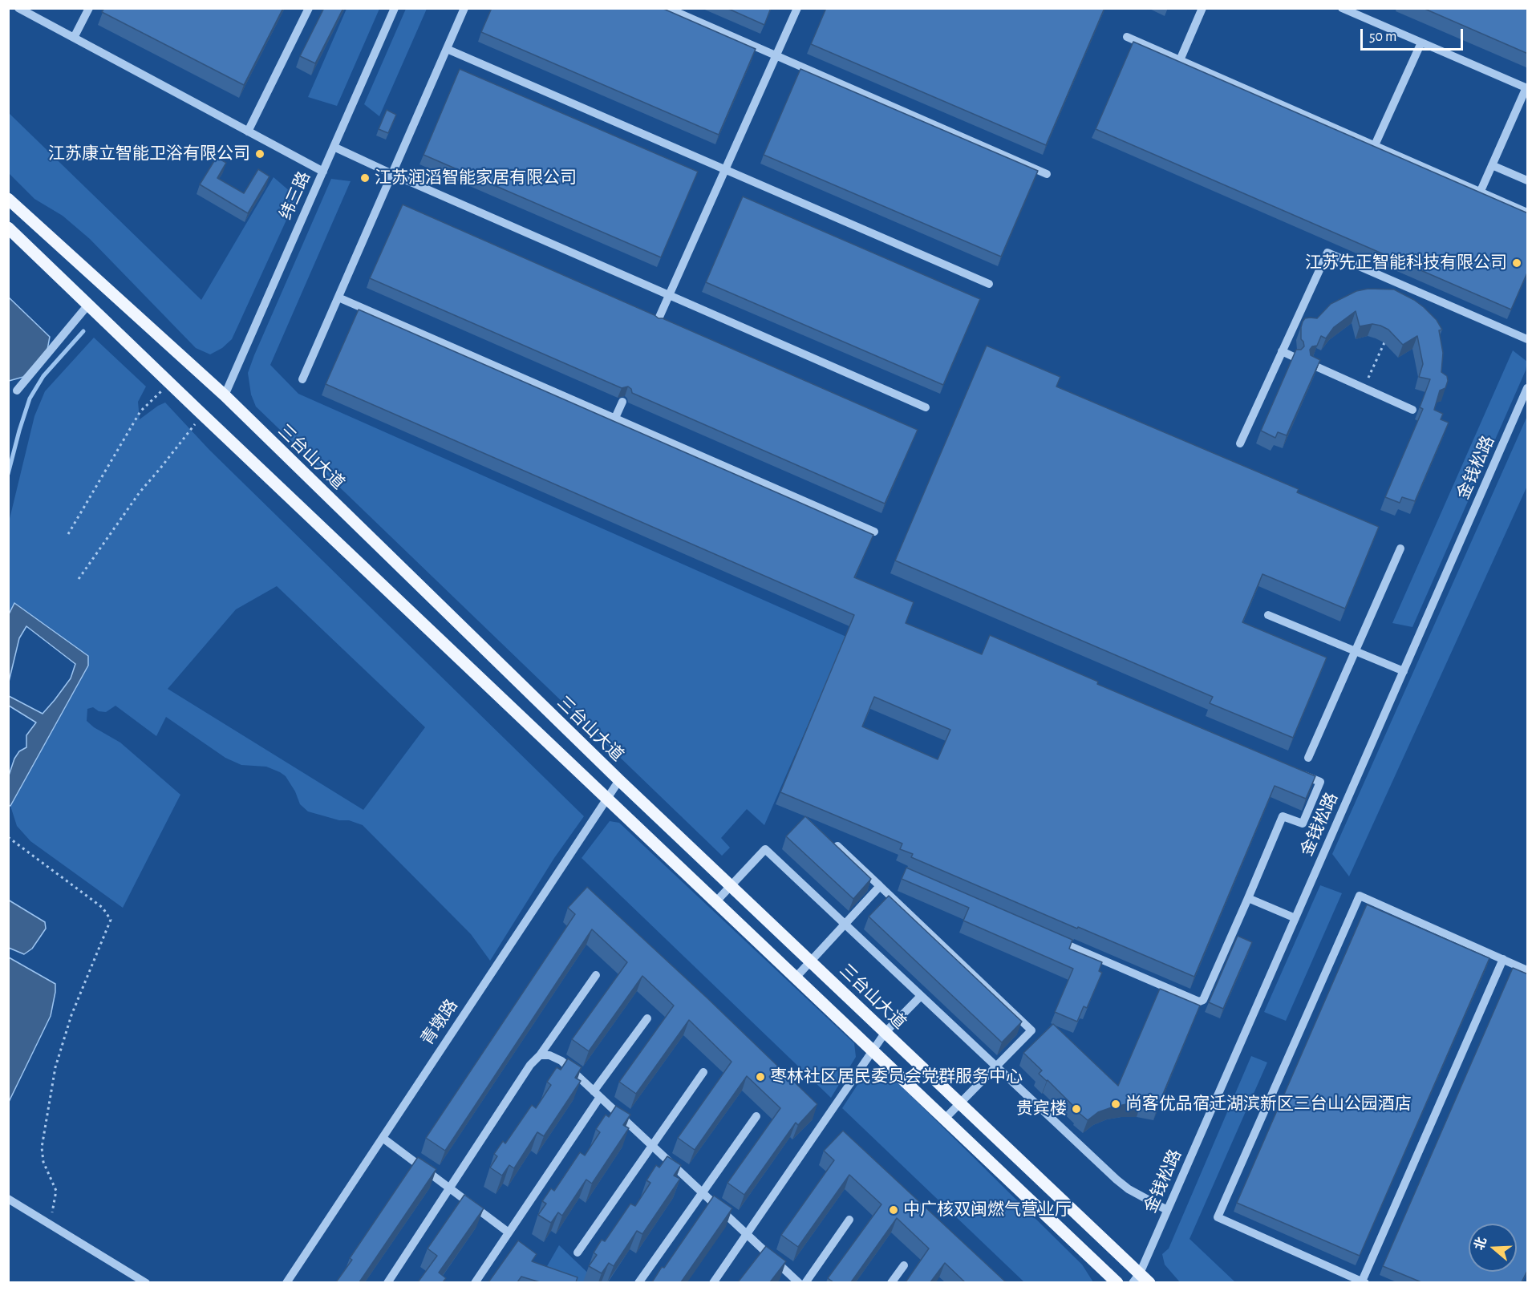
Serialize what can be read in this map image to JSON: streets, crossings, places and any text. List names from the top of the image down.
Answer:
{
  "streets": {
    "main road": ["三台山大道"],
    "street": ["纬三路", "金钱松路", "青墩路"]
  },
  "crossings": [
    ["纬三路", "三台山大道"],
    ["三台山大道", "金钱松路"],
    ["三台山大道", "青墩路"]
  ],
  "places": [
    "江苏康立智能卫浴有限公司",
    "江苏润滔智能家居有限公司",
    "江苏先正智能科技有限公司",
    "枣林社区居民委员会党群服务中心",
    "尚客优品宿迁湖滨新区三台山公园酒店",
    "贵宾楼",
    "中广核双闽燃气营业厅"
  ],
  "scale_bar": "50 m",
  "north": "left"
}
